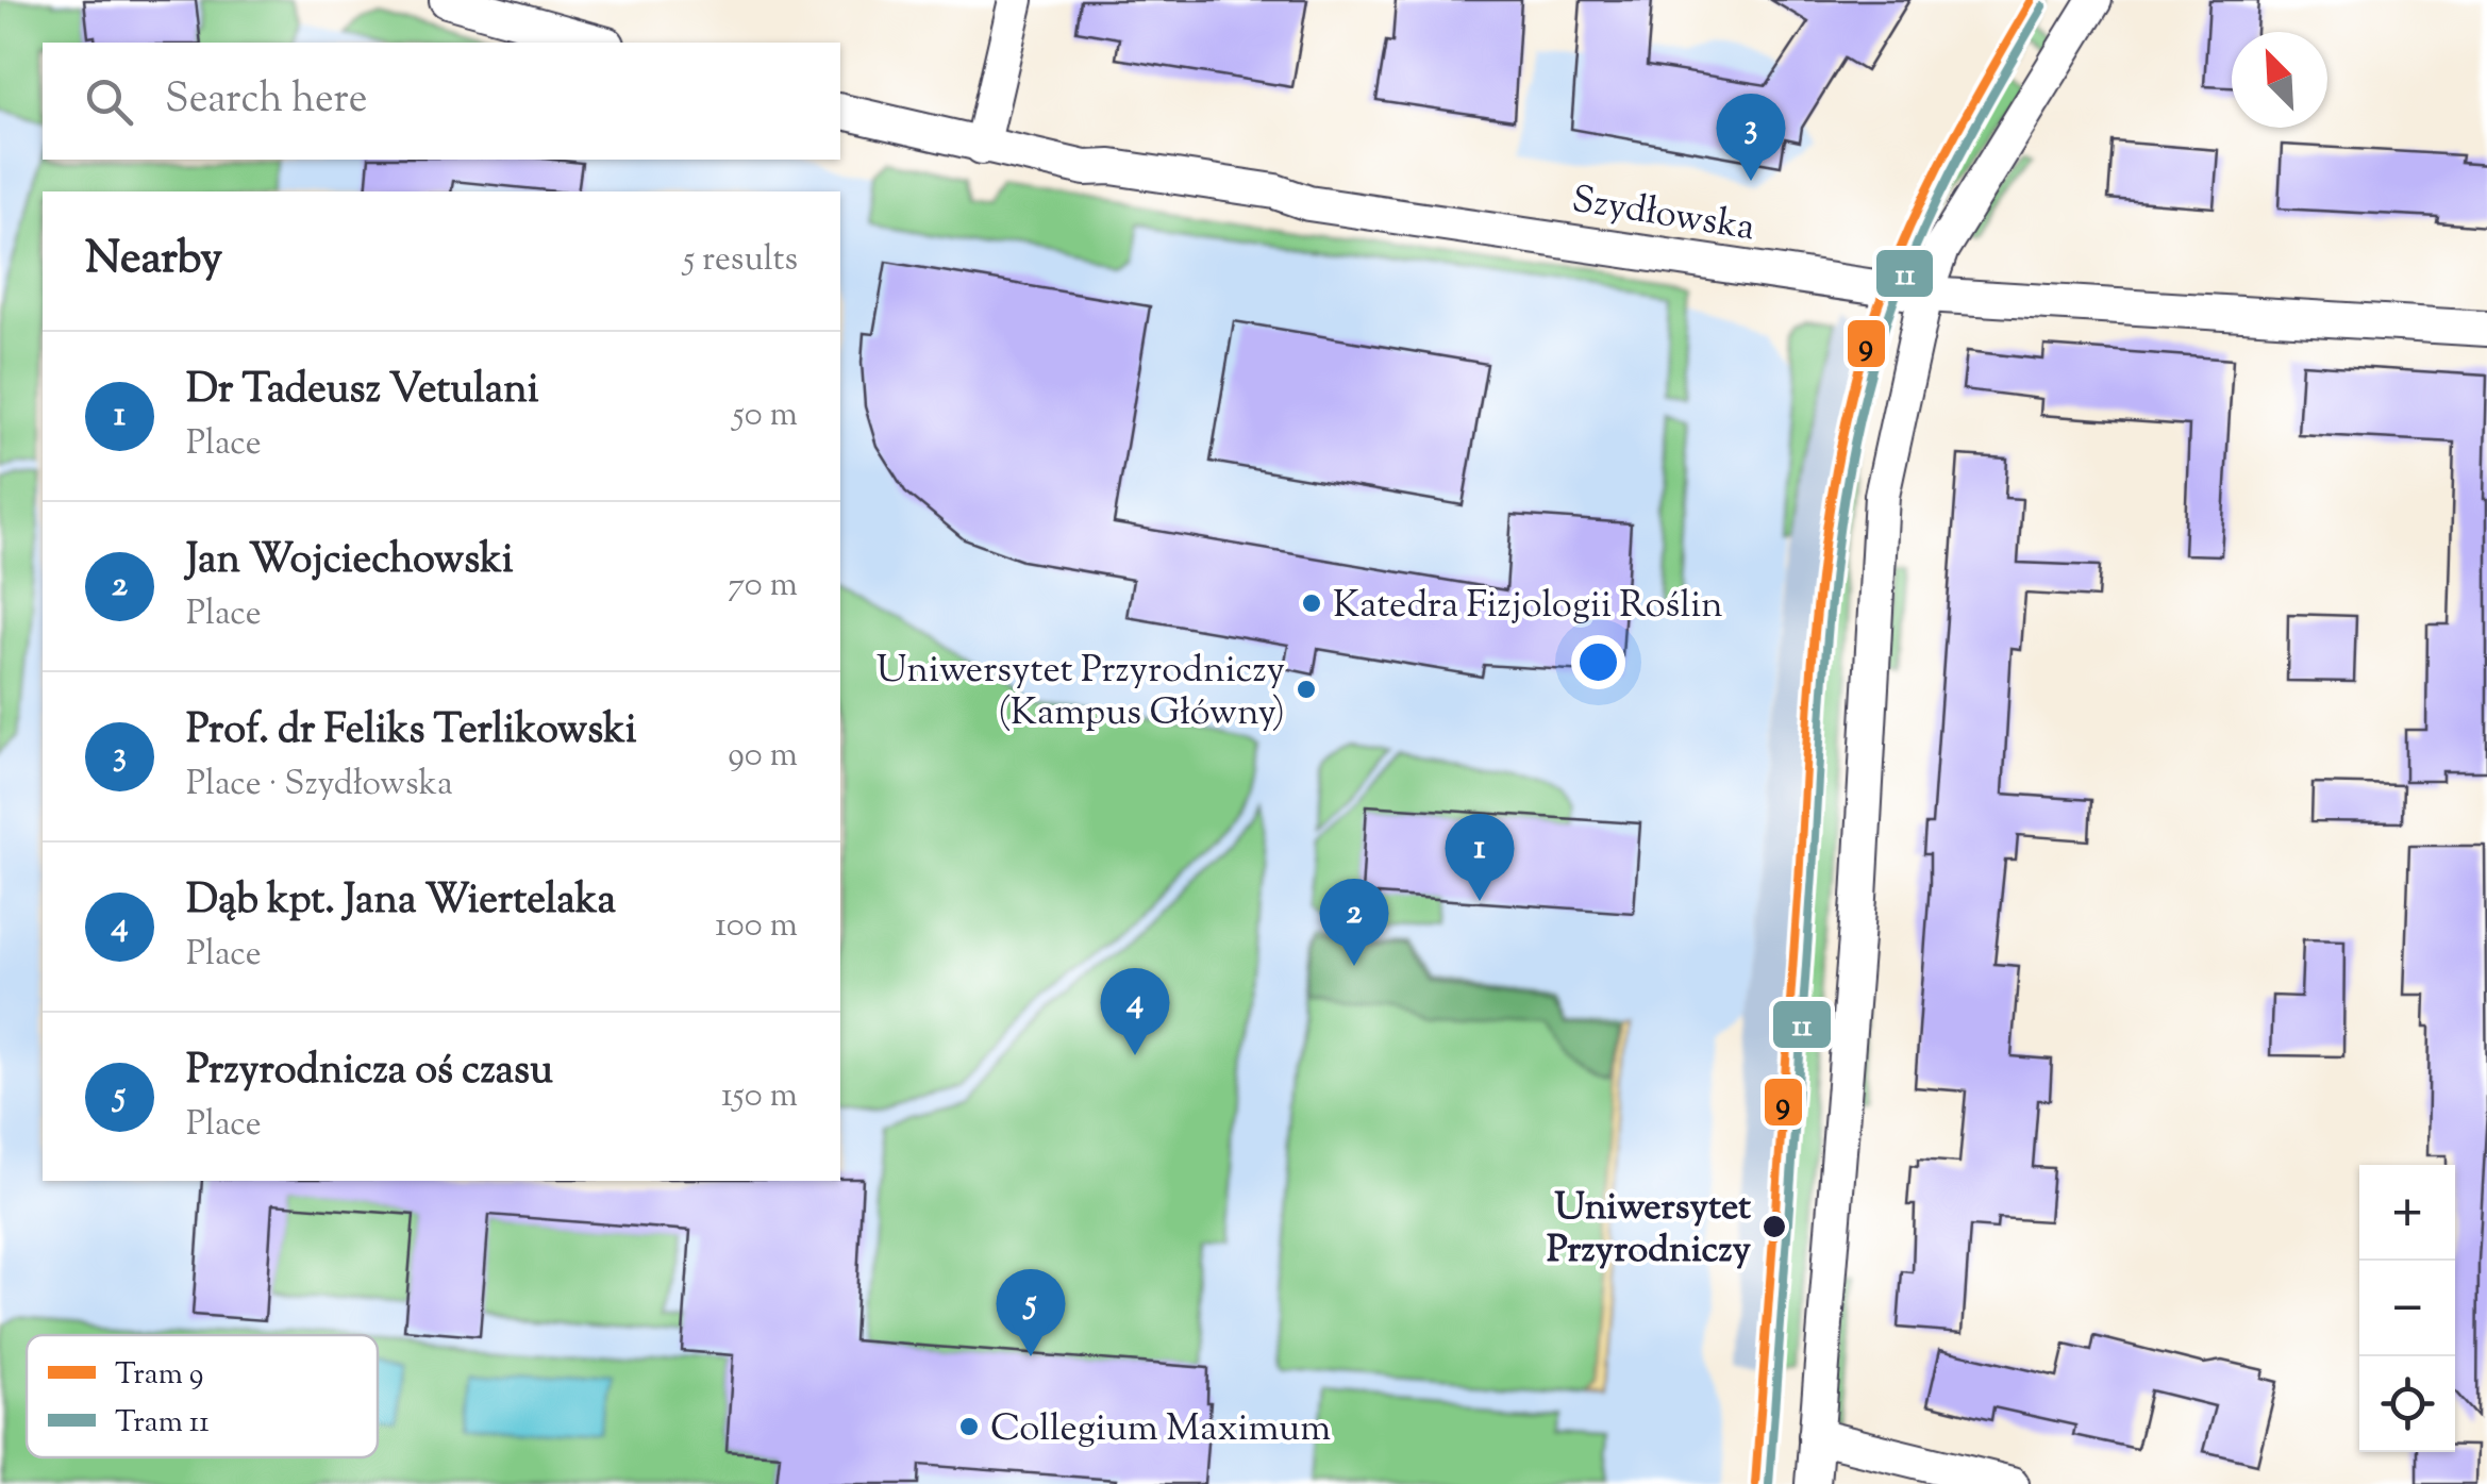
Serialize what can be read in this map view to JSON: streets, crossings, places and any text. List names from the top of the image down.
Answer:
{
  "streets": {
    "street": ["Szydłowska"]
  },
  "places": [
    "Katedra Fizjologii Roślin",
    "Uniwersytet Przyrodniczy (Kampus Główny)",
    "Uniwersytet Przyrodniczy",
    "Collegium Maximum"
  ],
  "lines": ["tram line 9", "tram line 11"],
  "legend": ["Tram 9", "Tram 11"],
  "north": "top left",
  "page": {
    "search": "Search here",
    "pins": [
      "3",
      "1",
      "2",
      "4",
      "5"
    ],
    "heading": ["Nearby", "5 results"],
    "list": [
      {
        "mark": "1",
        "name": "Dr Tadeusz Vetulani",
        "note": "Place",
        "value": "50 m"
      },
      {
        "mark": "2",
        "name": "Jan Wojciechowski",
        "note": "Place",
        "value": "70 m"
      },
      {
        "mark": "3",
        "name": "Prof. dr Feliks Terlikowski",
        "note": "Place · Szydłowska",
        "value": "90 m"
      },
      {
        "mark": "4",
        "name": "Dąb kpt. Jana Wiertelaka",
        "note": "Place",
        "value": "100 m"
      },
      {
        "mark": "5",
        "name": "Przyrodnicza oś czasu",
        "note": "Place",
        "value": "150 m"
      }
    ],
    "map_buttons": ["+", "−"]
  }
}
